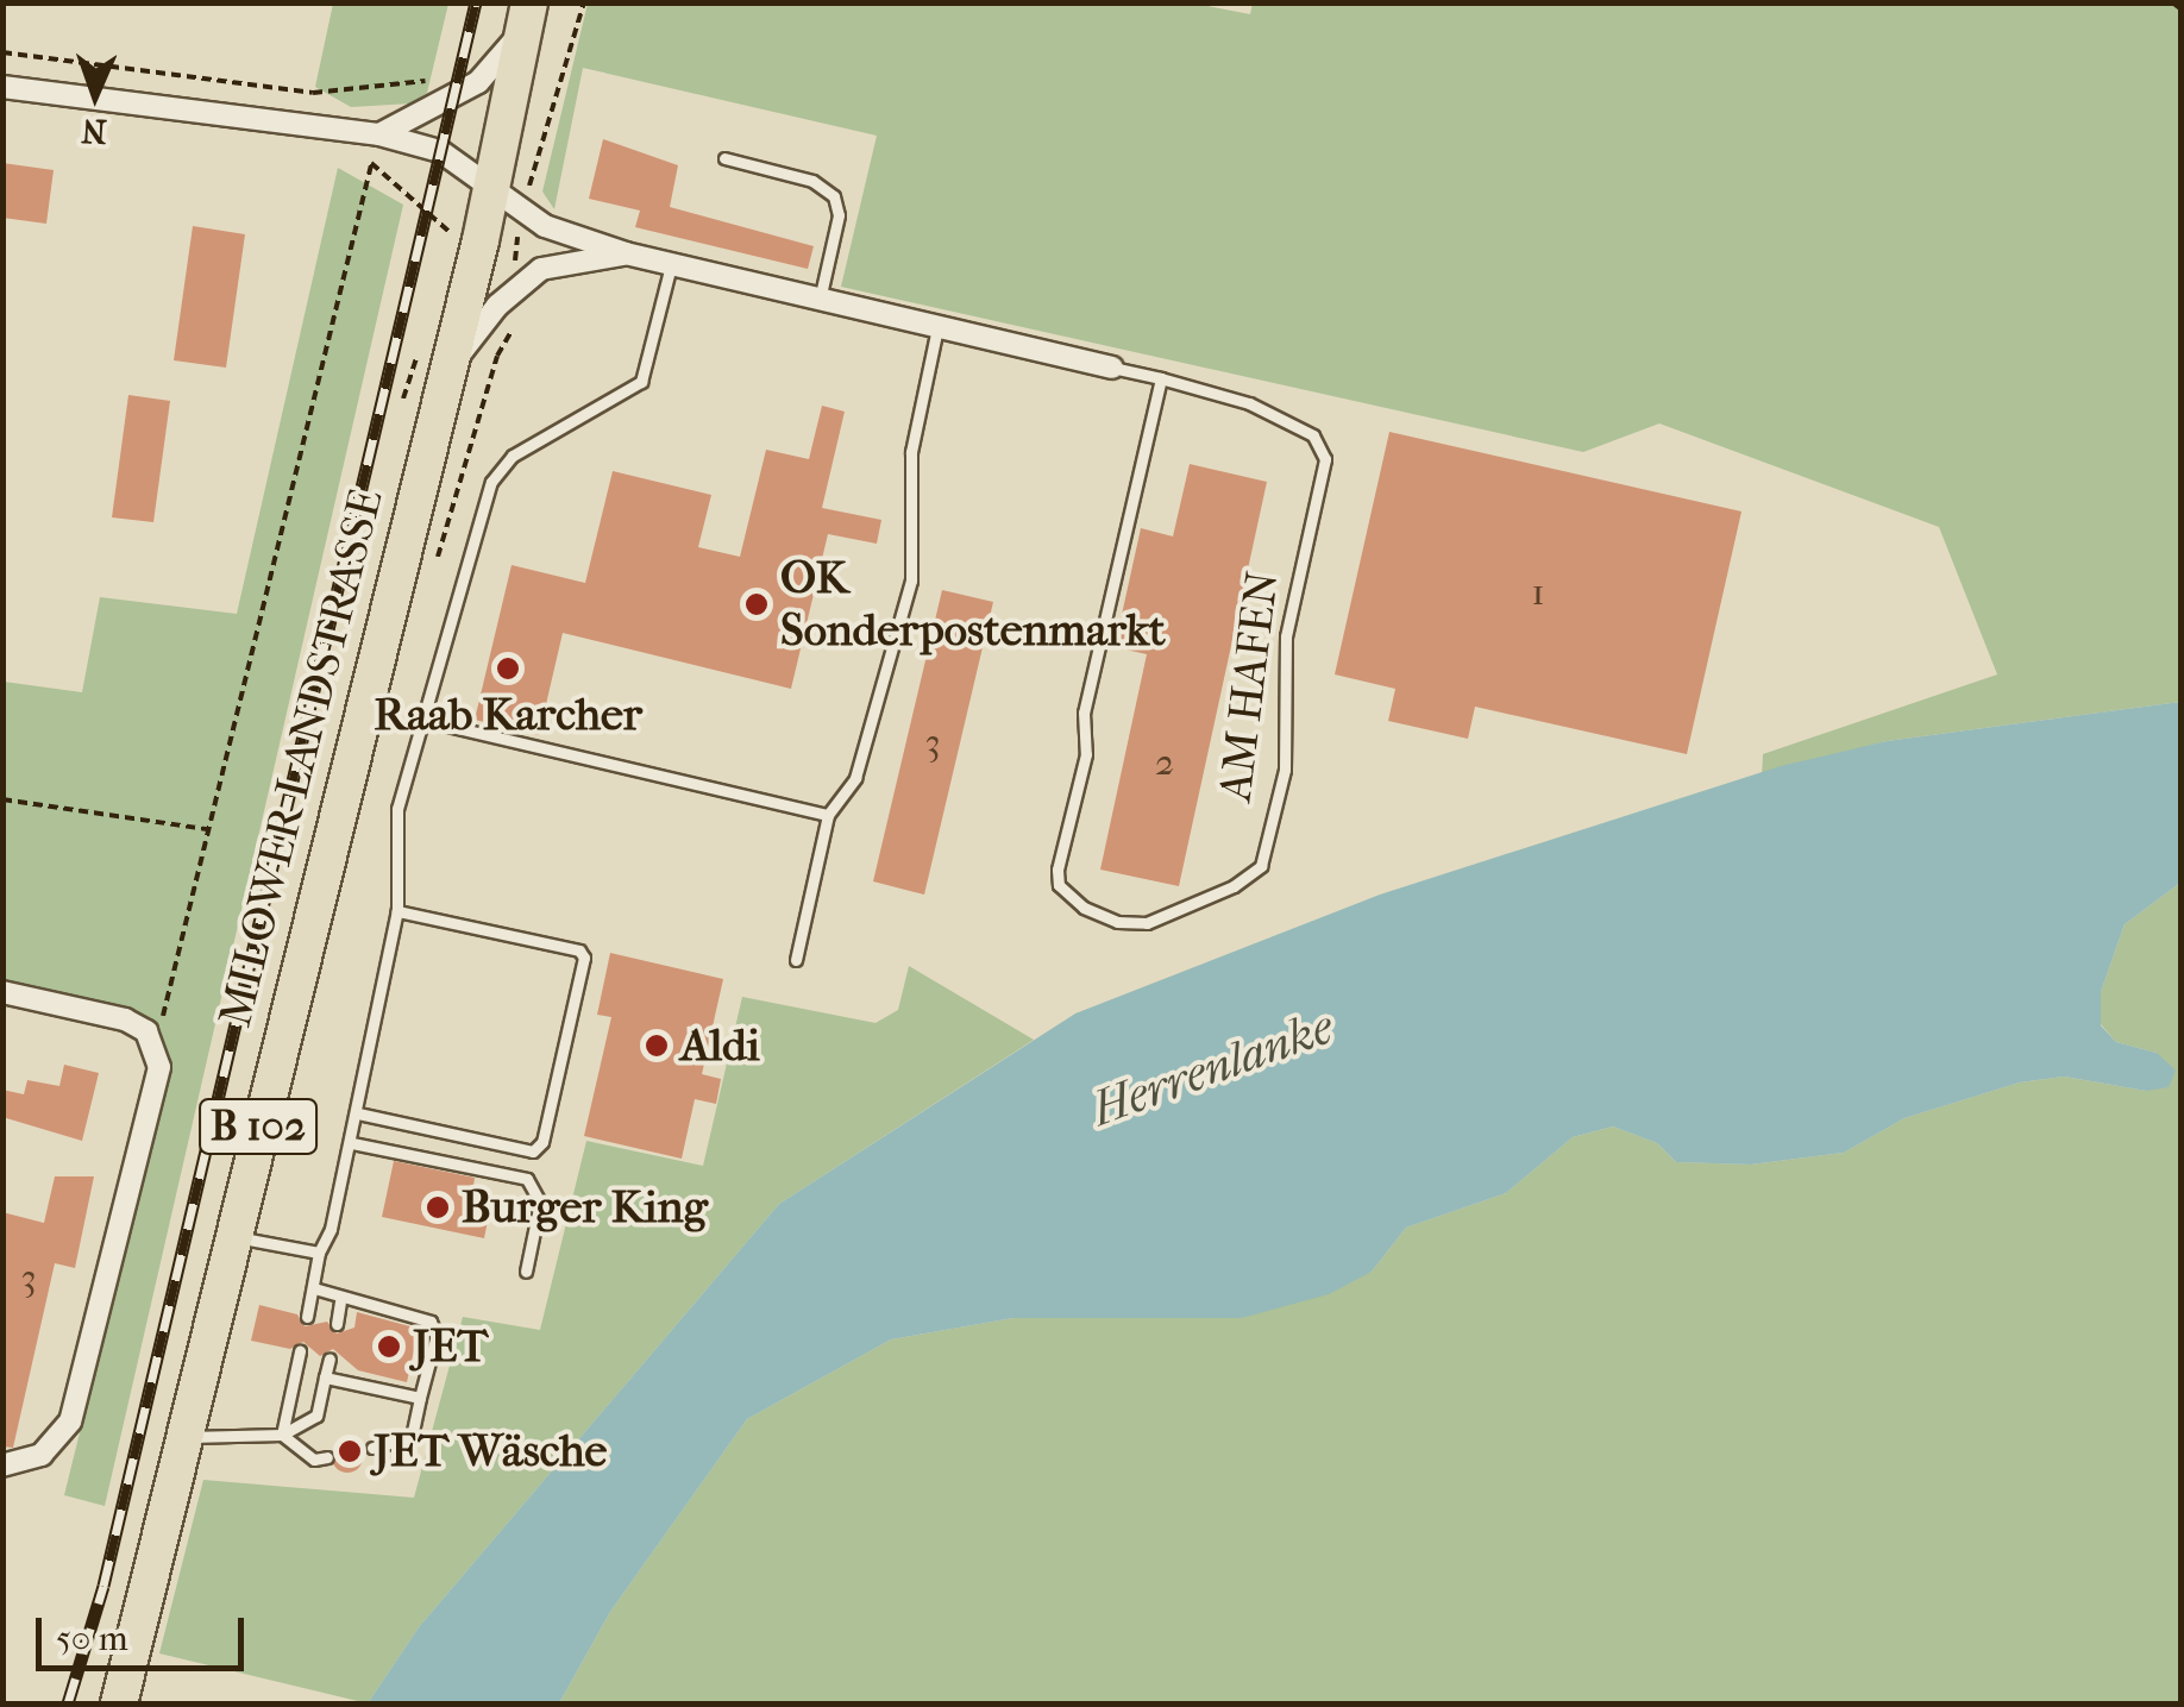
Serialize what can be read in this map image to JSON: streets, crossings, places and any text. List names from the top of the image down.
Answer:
{
  "streets": {
    "main road": ["MILOWER LANDSTRASSE", "B 102"],
    "street": ["AM HAFEN"]
  },
  "crossings": [
    ["AM HAFEN", "MILOWER LANDSTRASSE"]
  ],
  "water": ["Herrenlanke"],
  "places": [
    "OK Sonderpostenmarkt",
    "Raab Karcher",
    "Aldi",
    "Burger King",
    "JET",
    "JET Wäsche"
  ],
  "house_numbers": [
    "1",
    "3",
    "2",
    "3"
  ],
  "scale_bar": "50 m",
  "north": "bottom"
}
